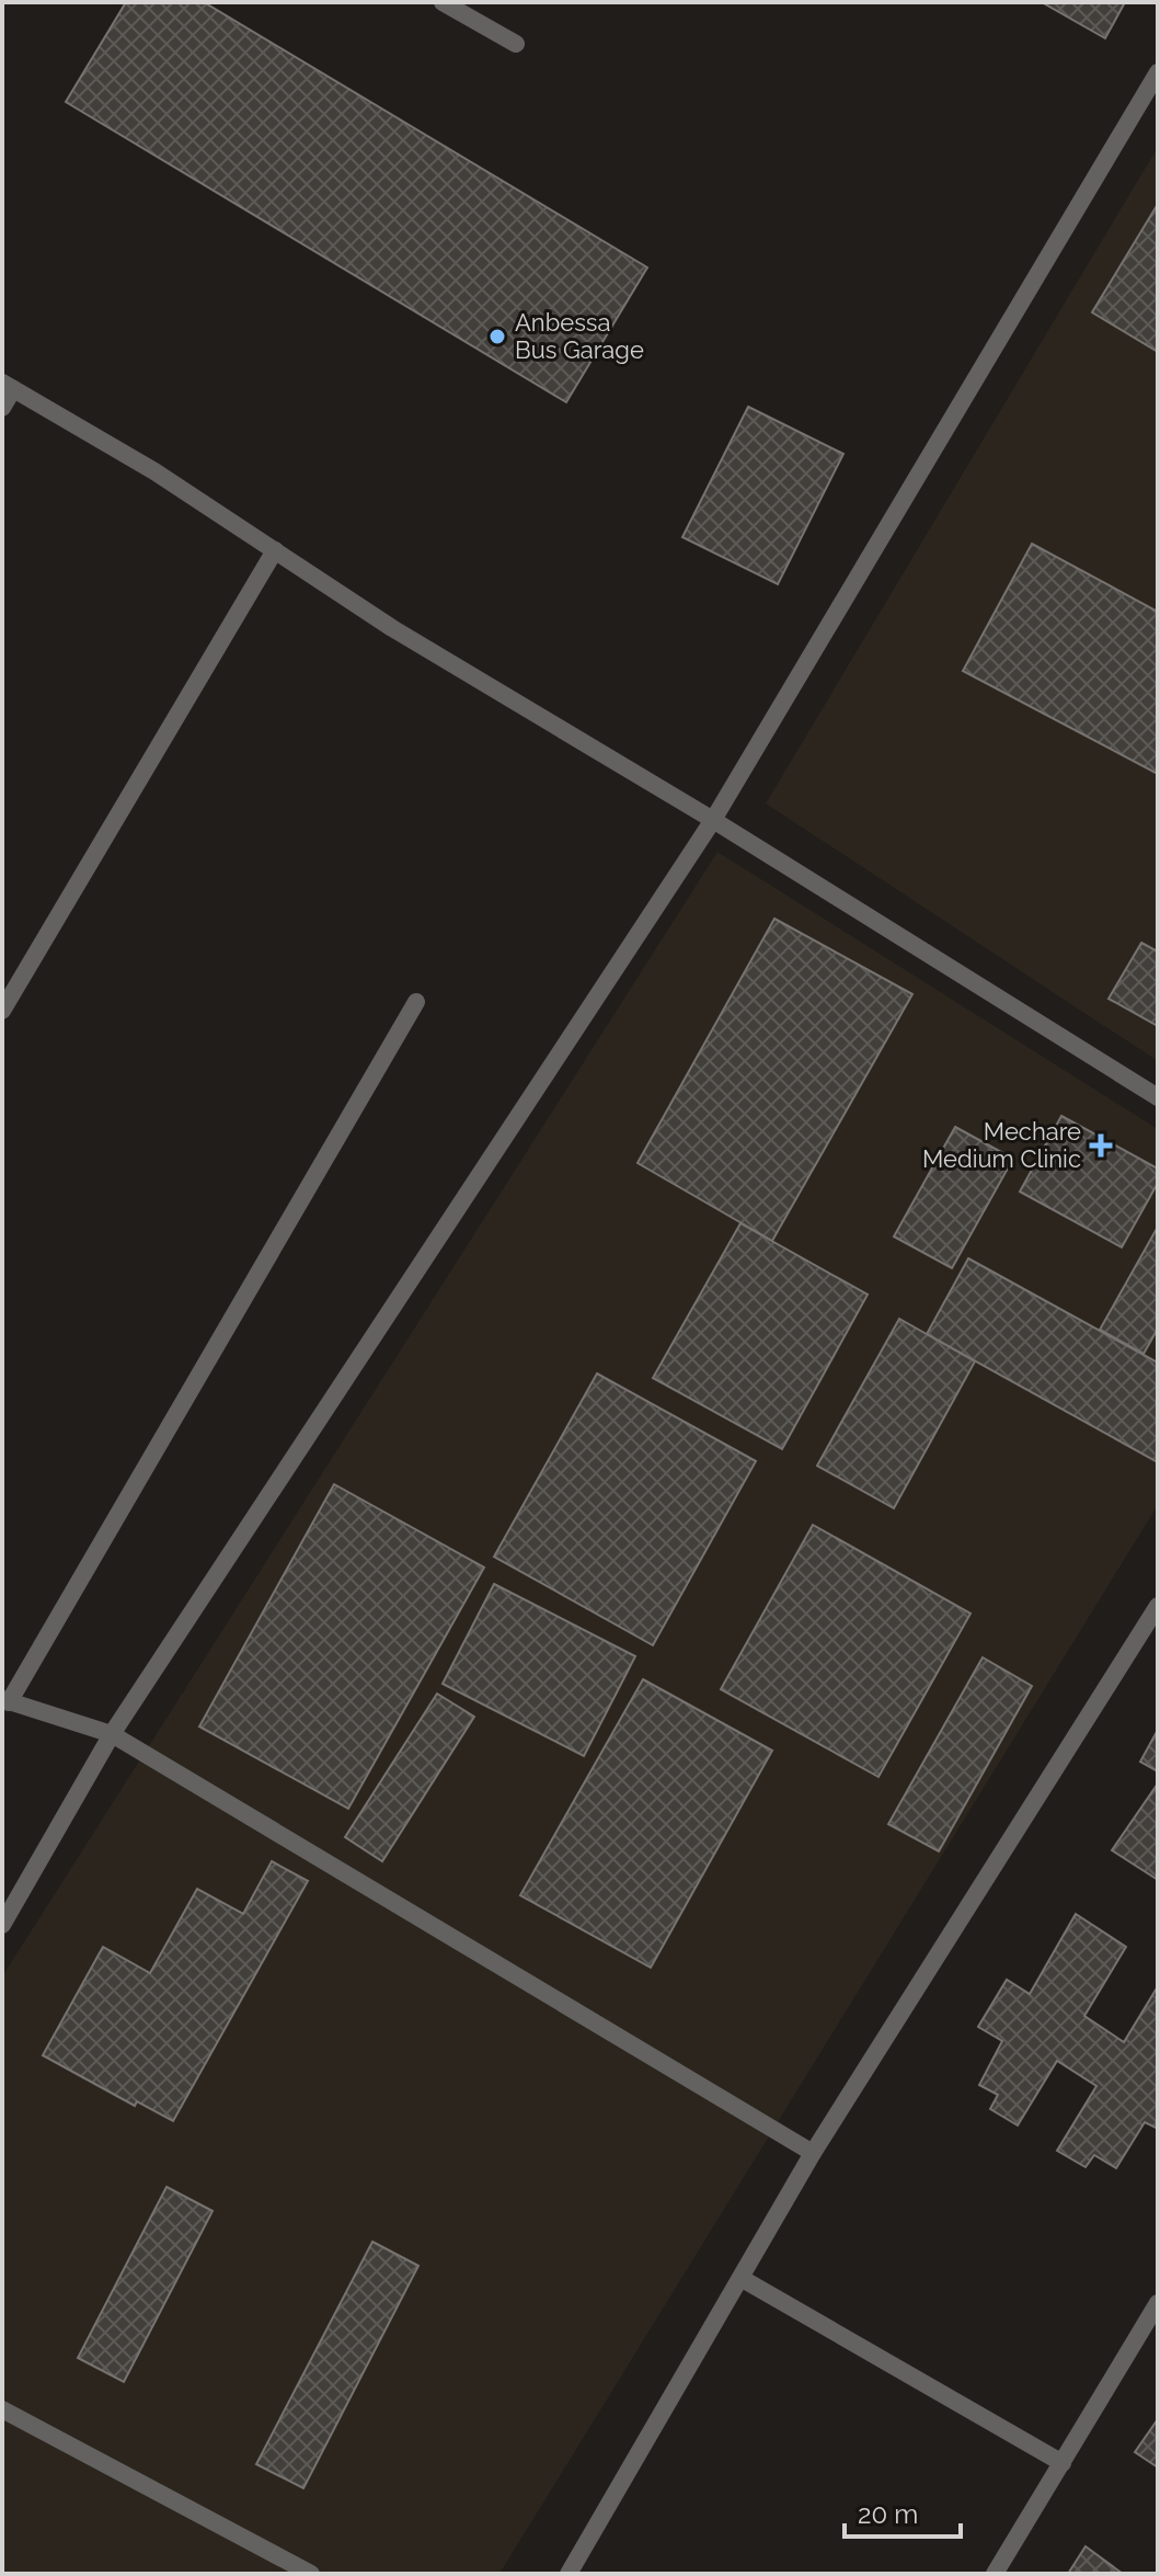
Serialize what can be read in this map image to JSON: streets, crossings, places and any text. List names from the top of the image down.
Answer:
{
  "places": {
    "other": ["Anbessa Bus Garage"],
    "health": ["Mechare Medium Clinic"]
  },
  "scale_bar": "20 m"
}
